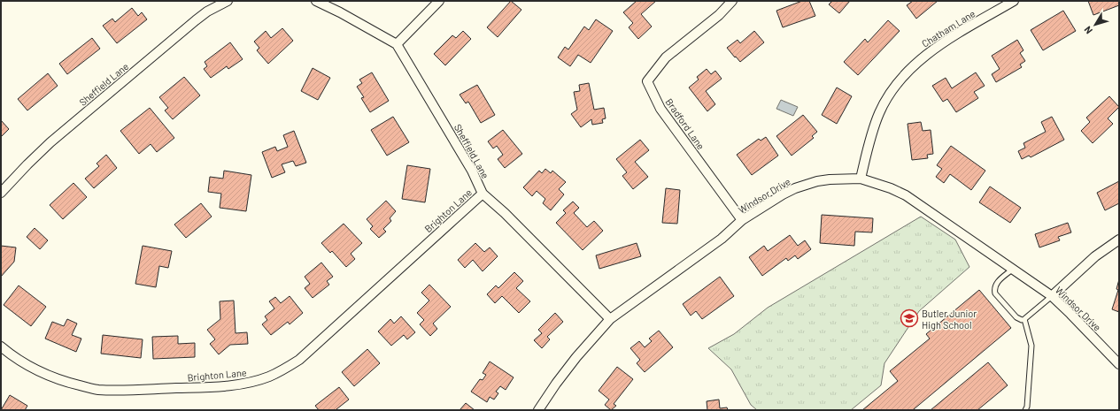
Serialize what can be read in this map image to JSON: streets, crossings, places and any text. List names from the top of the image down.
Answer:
{
  "streets": {
    "street": [
      "Chatham Lane",
      "Sheffield Lane",
      "Bradford Lane",
      "Windsor Drive",
      "Brighton Lane"
    ]
  },
  "crossings": [
    ["Chatham Lane", "Windsor Drive"],
    ["Sheffield Lane", "Windsor Drive"],
    ["Sheffield Lane", "Brighton Lane"],
    ["Bradford Lane", "Windsor Drive"]
  ],
  "places": {
    "school or university": ["Butler Junior High School"]
  },
  "north": "bottom left"
}
